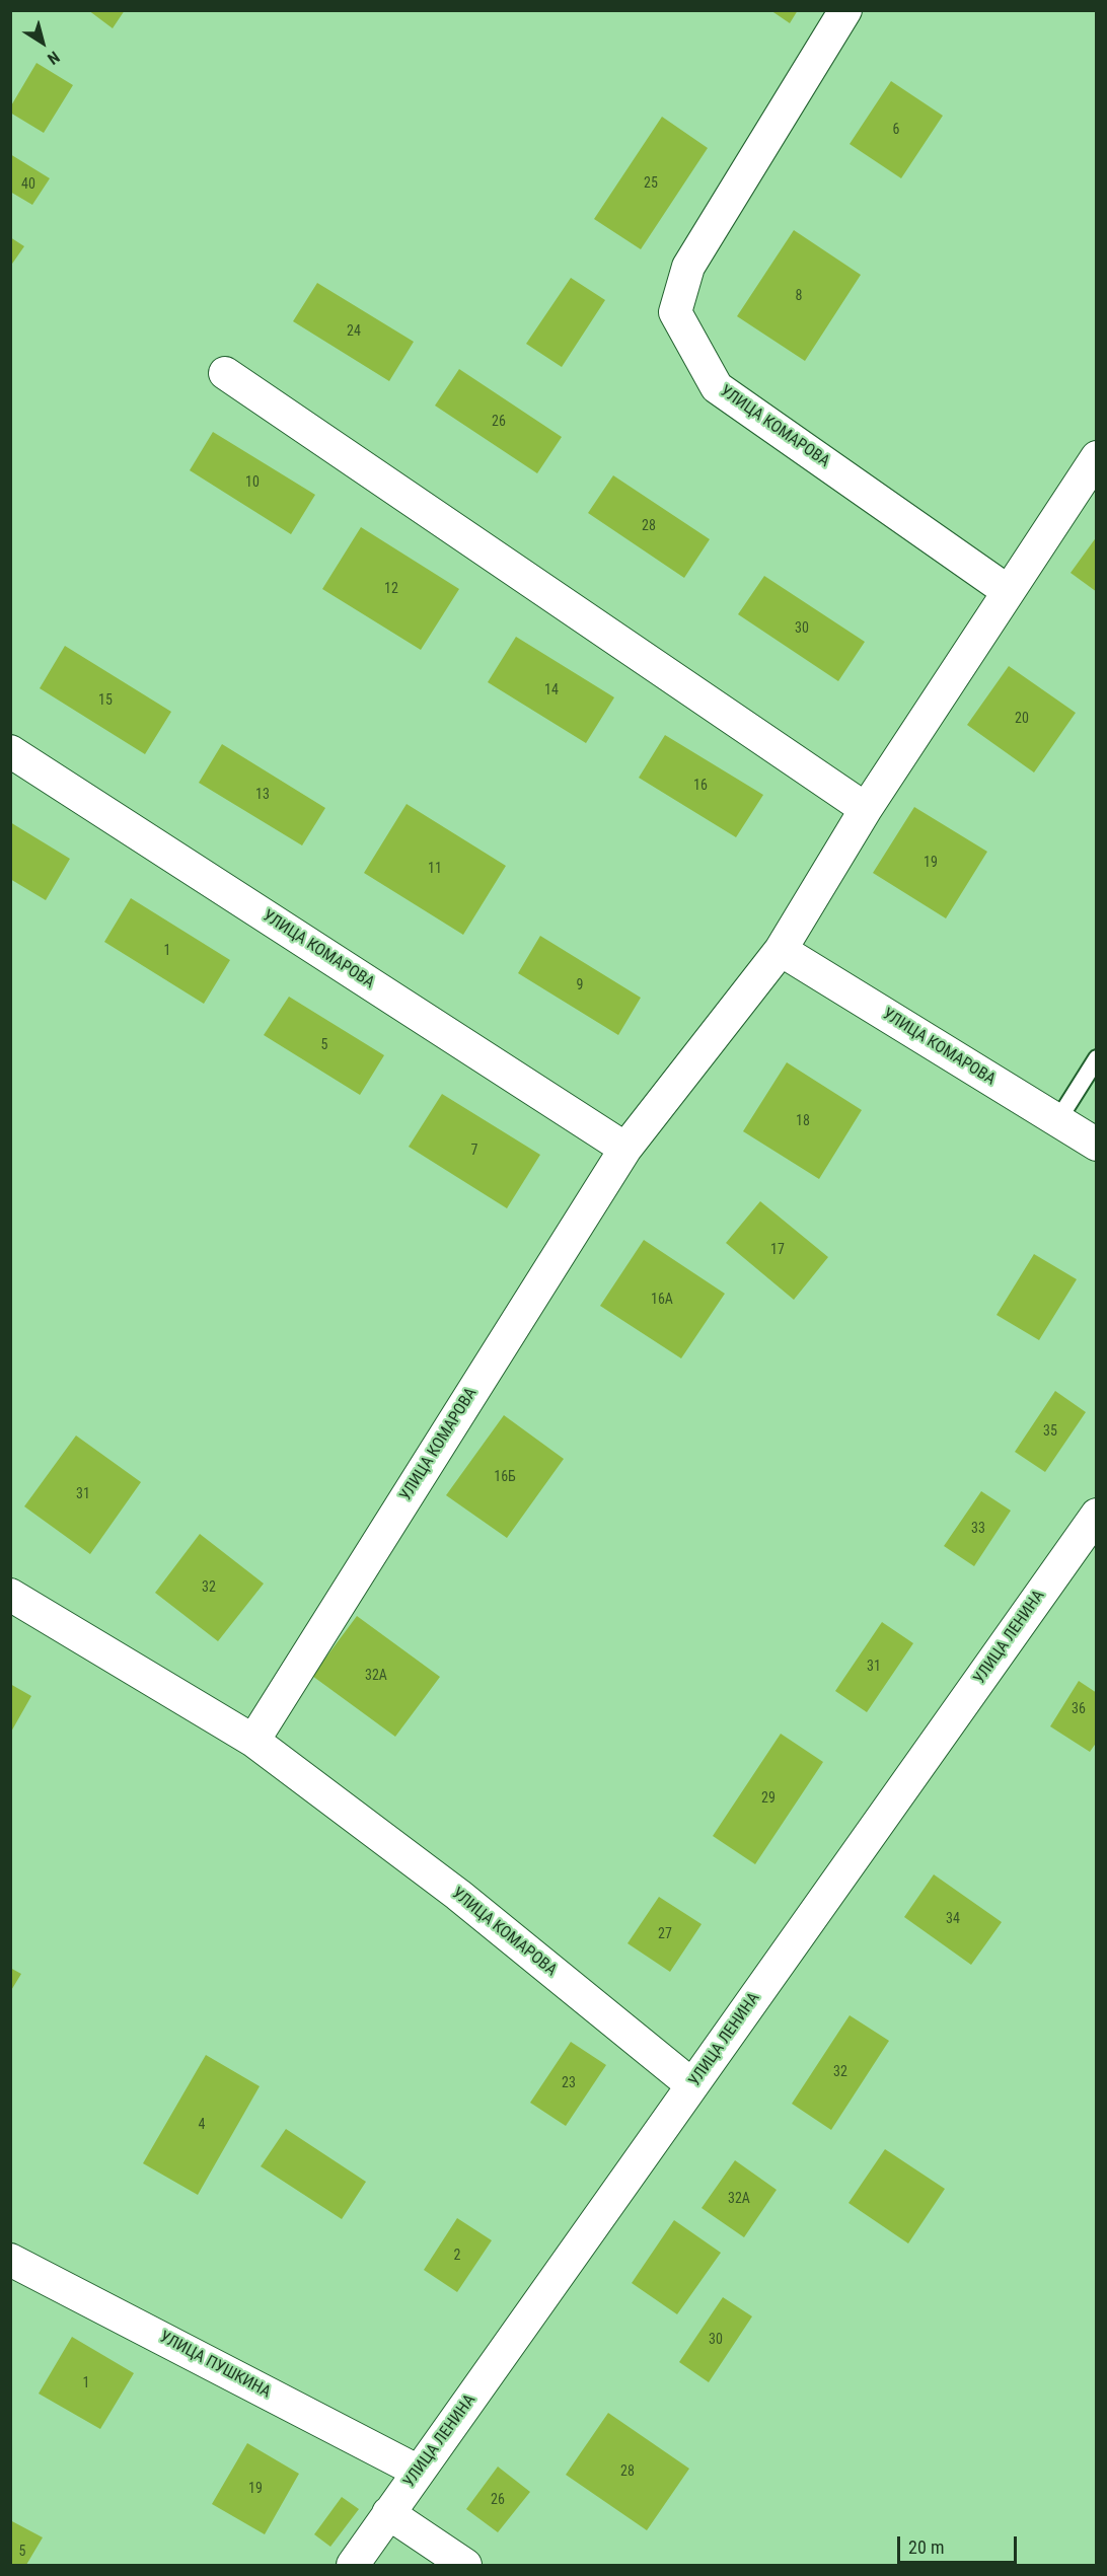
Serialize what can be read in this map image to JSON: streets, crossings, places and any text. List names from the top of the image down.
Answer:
{
  "streets": {
    "street": ["УЛИЦА КОМАРОВА", "УЛИЦА ЛЕНИНА", "УЛИЦА ПУШКИНА"]
  },
  "crossings": [
    ["УЛИЦА КОМАРОВА", "УЛИЦА ЛЕНИНА"],
    ["УЛИЦА ЛЕНИНА", "УЛИЦА ПУШКИНА"]
  ],
  "house_numbers": [
    "6",
    "25",
    "40",
    "8",
    "24",
    "26",
    "10",
    "28",
    "12",
    "30",
    "14",
    "15",
    "20",
    "16",
    "13",
    "19",
    "11",
    "1",
    "9",
    "5",
    "18",
    "7",
    "17",
    "16А",
    "35",
    "16Б",
    "31",
    "33",
    "32",
    "31",
    "32А",
    "36",
    "29",
    "34",
    "27",
    "32",
    "23",
    "4",
    "32А",
    "2",
    "30",
    "1",
    "28",
    "19",
    "26",
    "5"
  ],
  "scale_bar": "20 m",
  "north": "bottom right"
}
